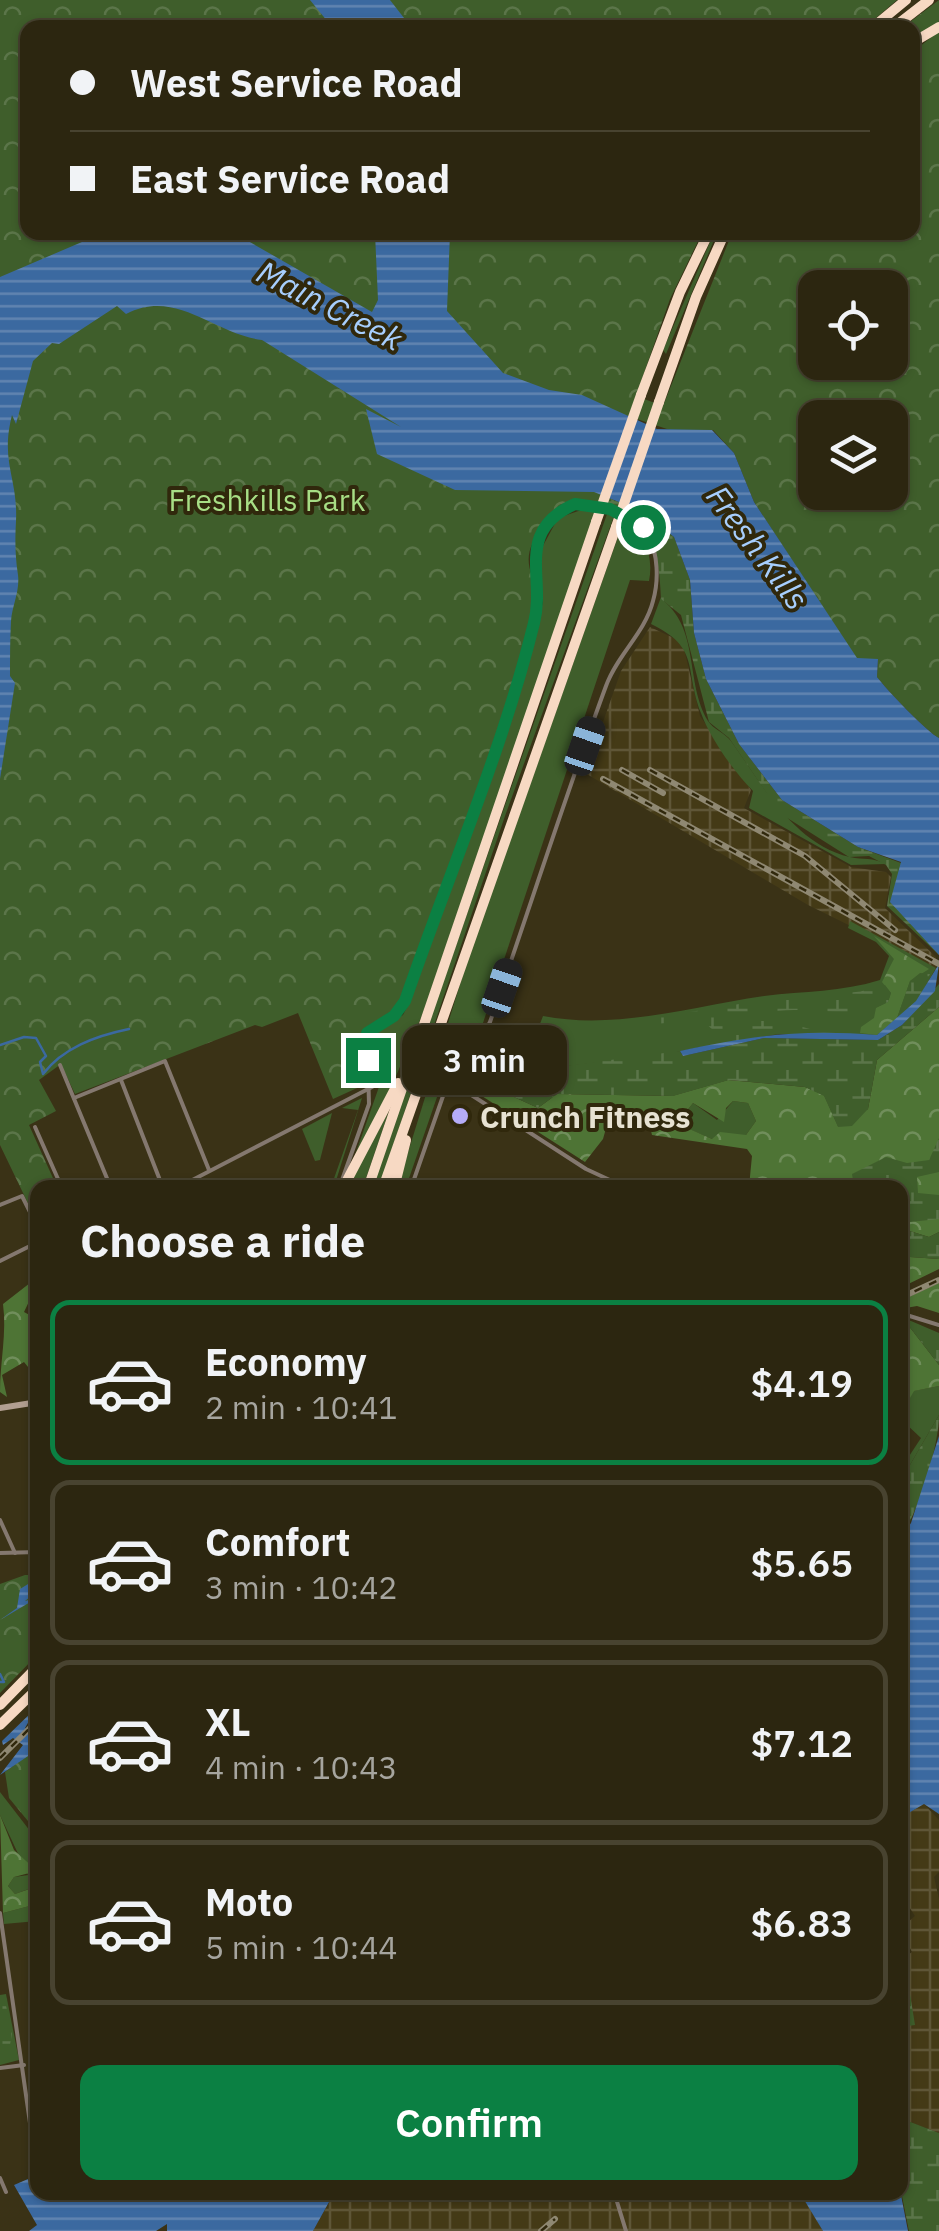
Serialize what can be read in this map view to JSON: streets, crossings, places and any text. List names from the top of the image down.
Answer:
{
  "water": ["Main Creek", "Fresh Kills"],
  "parks": ["Freshkills Park"],
  "places": ["Crunch Fitness"],
  "page": {
    "banner": ["West Service Road", "East Service Road"],
    "bubble": "3 min",
    "heading": "Choose a ride",
    "list": [
      {
        "name": "Economy",
        "note": "2 min · 10:41",
        "value": "$4.19"
      },
      {
        "name": "Comfort",
        "note": "3 min · 10:42",
        "value": "$5.65"
      },
      {
        "name": "XL",
        "note": "4 min · 10:43",
        "value": "$7.12"
      },
      {
        "name": "Moto",
        "note": "5 min · 10:44",
        "value": "$6.83"
      }
    ],
    "buttons": "Confirm"
  }
}
